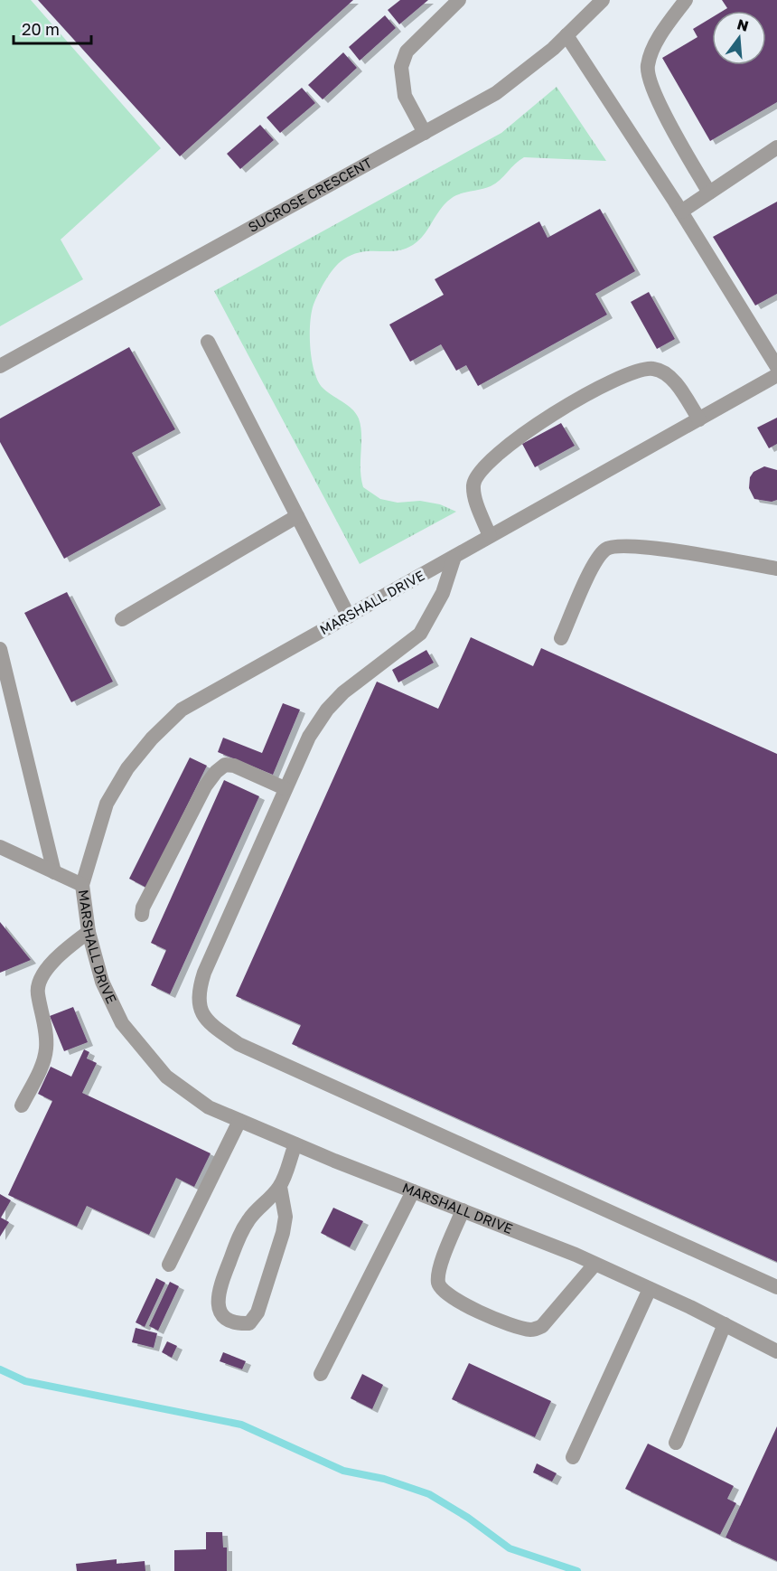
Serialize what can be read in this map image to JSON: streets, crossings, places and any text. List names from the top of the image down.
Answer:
{
  "streets": {
    "lane": ["SUCROSE CRESCENT", "MARSHALL DRIVE"]
  },
  "scale_bar": "20 m",
  "north": "top"
}
